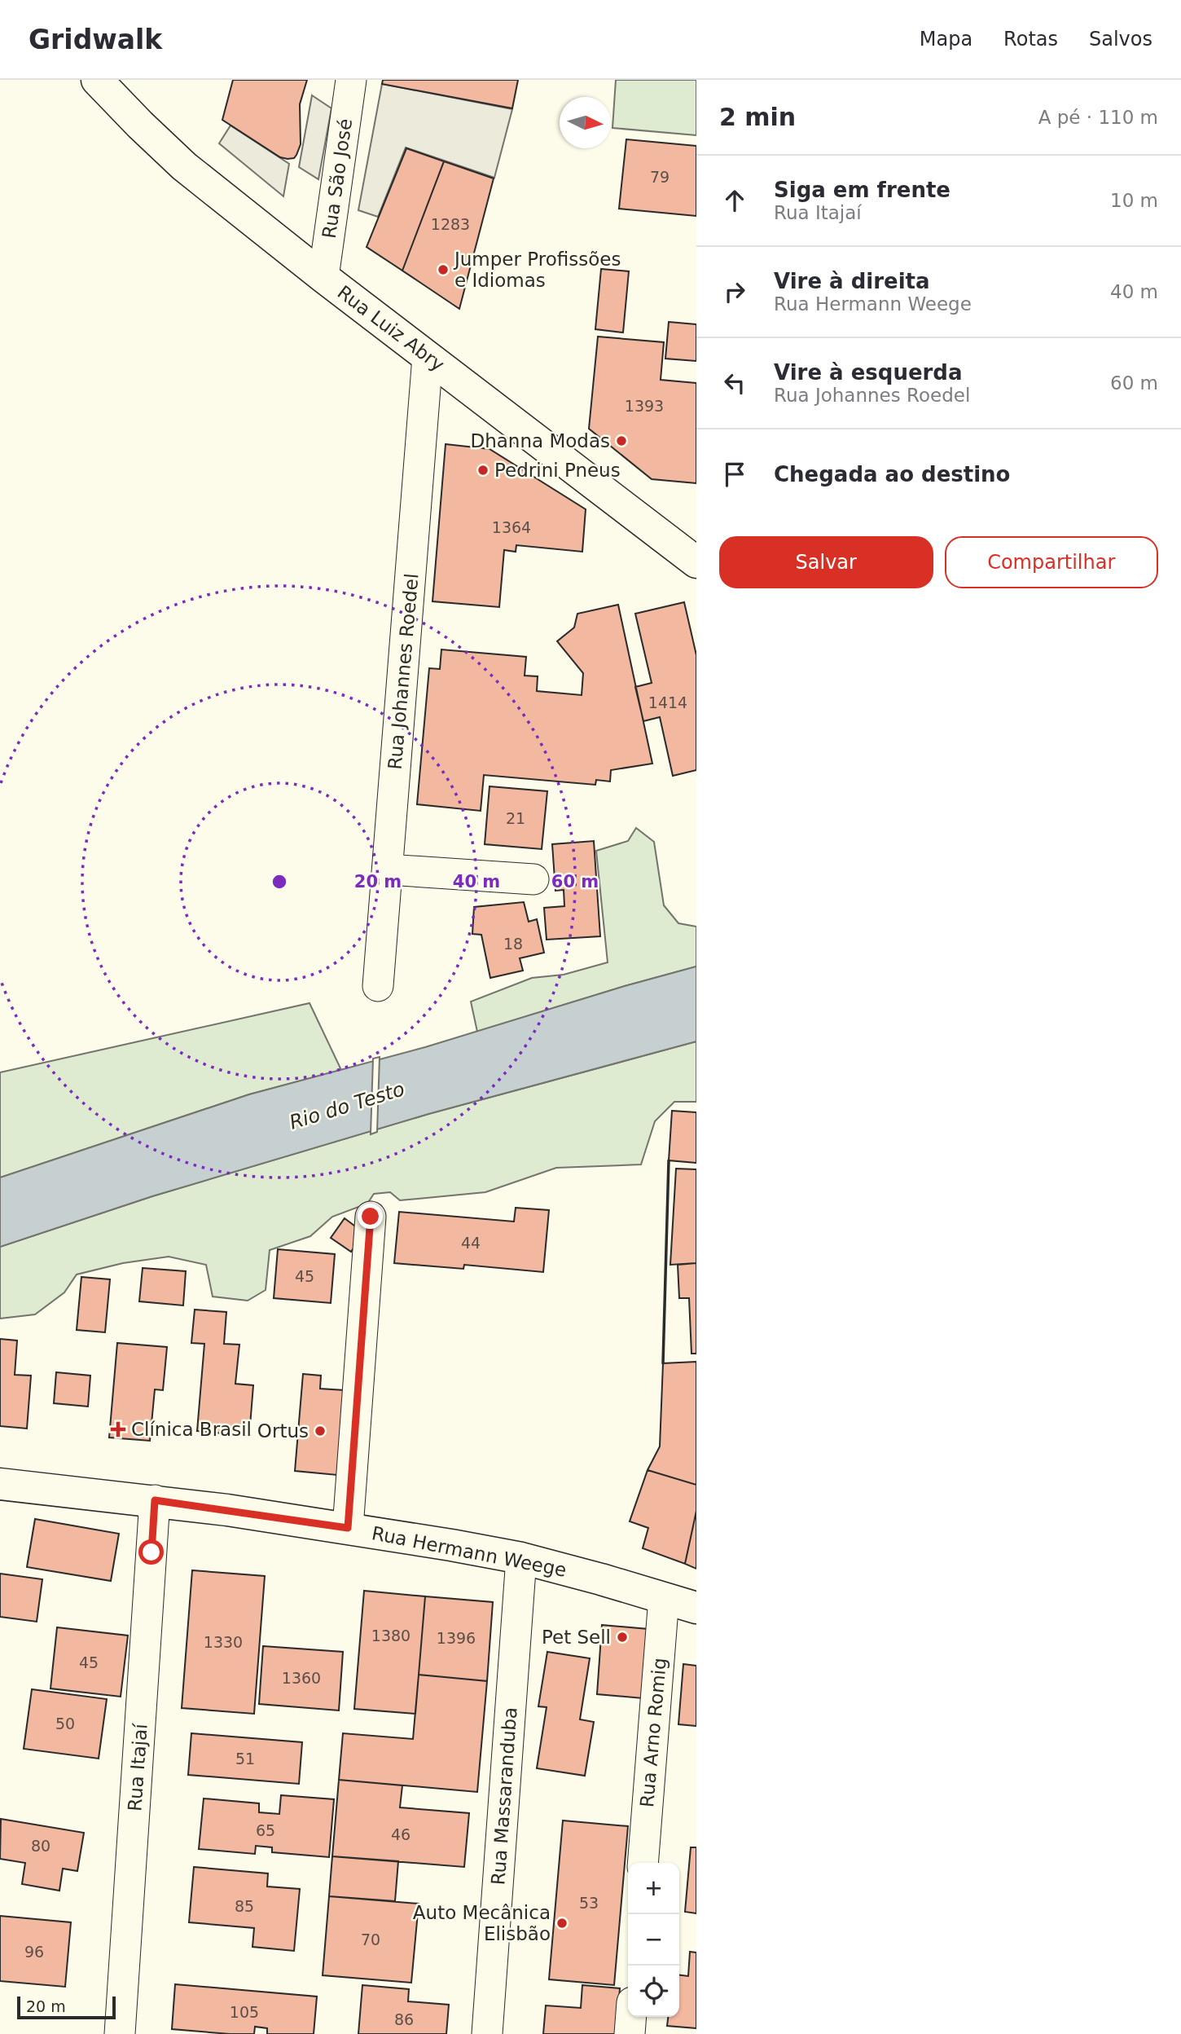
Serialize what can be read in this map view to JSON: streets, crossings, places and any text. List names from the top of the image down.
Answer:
{
  "streets": {
    "main road": ["Rua Luiz Abry", "Rua Hermann Weege"],
    "street": [
      "Rua São José",
      "Rua Johannes Roedel",
      "Rua Arno Romig",
      "Rua Itajaí",
      "Rua Massaranduba"
    ]
  },
  "crossings": [
    ["Rua São José", "Rua Luiz Abry"],
    ["Rua Luiz Abry", "Rua Johannes Roedel"],
    ["Rua Hermann Weege", "Rua Arno Romig"],
    ["Rua Hermann Weege", "Rua Itajaí"],
    ["Rua Hermann Weege", "Rua Massaranduba"]
  ],
  "water": ["Rio do Testo"],
  "places": {
    "other": [
      "Jumper Profissões e Idiomas",
      "Dhanna Modas",
      "Pedrini Pneus",
      "Ortus",
      "Pet Sell",
      "Auto Mecânica Elisbão"
    ],
    "health": ["Clínica Brasil"]
  },
  "house_numbers": [
    "79",
    "1283",
    "1393",
    "1364",
    "1414",
    "21",
    "18",
    "44",
    "45",
    "1380",
    "1396",
    "1330",
    "45",
    "1360",
    "50",
    "51",
    "65",
    "46",
    "80",
    "53",
    "85",
    "70",
    "96",
    "105",
    "86"
  ],
  "scale_bar": "20 m",
  "north": "right",
  "page": {
    "header": "Gridwalk",
    "nav": ["Mapa", "Rotas", "Salvos"],
    "heading": ["2 min", "A pé · 110 m"],
    "list": [
      ["Siga em frente", "Rua Itajaí", "10 m"],
      ["Vire à direita", "Rua Hermann Weege", "40 m"],
      ["Vire à esquerda", "Rua Johannes Roedel", "60 m"],
      "Chegada ao destino"
    ],
    "buttons": ["Salvar", "Compartilhar"],
    "map_buttons": ["+", "−"],
    "scale": "20 m"
  },
  "rings": ["20 m", "40 m", "60 m"]
}
